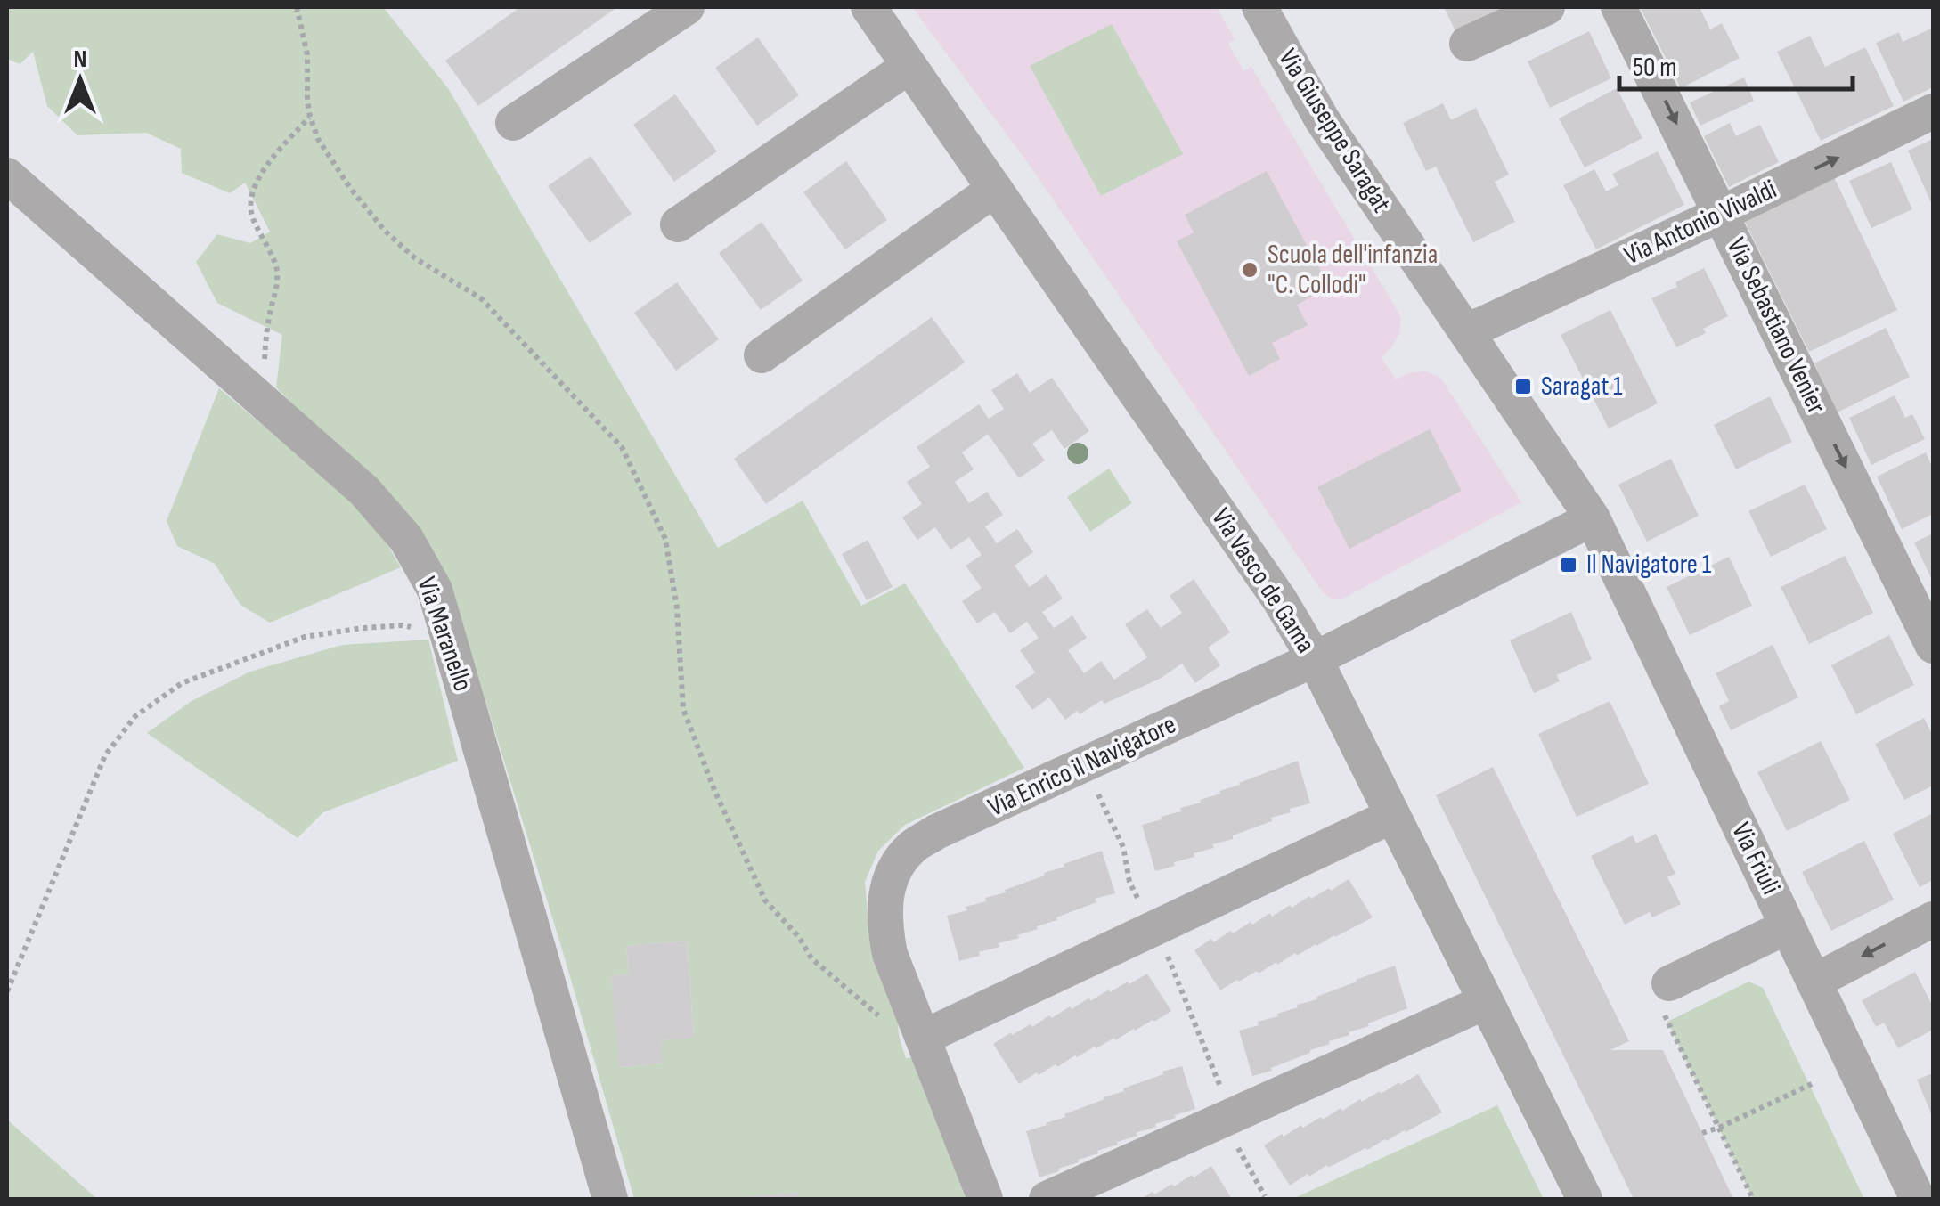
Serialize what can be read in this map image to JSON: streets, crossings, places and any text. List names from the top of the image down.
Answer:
{
  "streets": {
    "street": [
      "Via Giuseppe Saragat",
      "Via Antonio Vivaldi",
      "Via Sebastiano Venier",
      "Via Vasco de Gama",
      "Via Maranello",
      "Via Enrico il Navigatore",
      "Via Friuli"
    ]
  },
  "crossings": [
    ["Via Giuseppe Saragat", "Via Antonio Vivaldi"],
    ["Via Giuseppe Saragat", "Via Enrico il Navigatore"],
    ["Via Giuseppe Saragat", "Via Friuli"],
    ["Via Antonio Vivaldi", "Via Sebastiano Venier"],
    ["Via Vasco de Gama", "Via Enrico il Navigatore"],
    ["Via Enrico il Navigatore", "Via Friuli"]
  ],
  "one_way": ["Via Antonio Vivaldi", "Via Sebastiano Venier"],
  "places": {
    "other": ["Scuola dell'infanzia \"C. Collodi\""],
    "transit": ["Saragat 1", "Il Navigatore 1"]
  },
  "scale_bar": "50 m",
  "north": "top"
}
